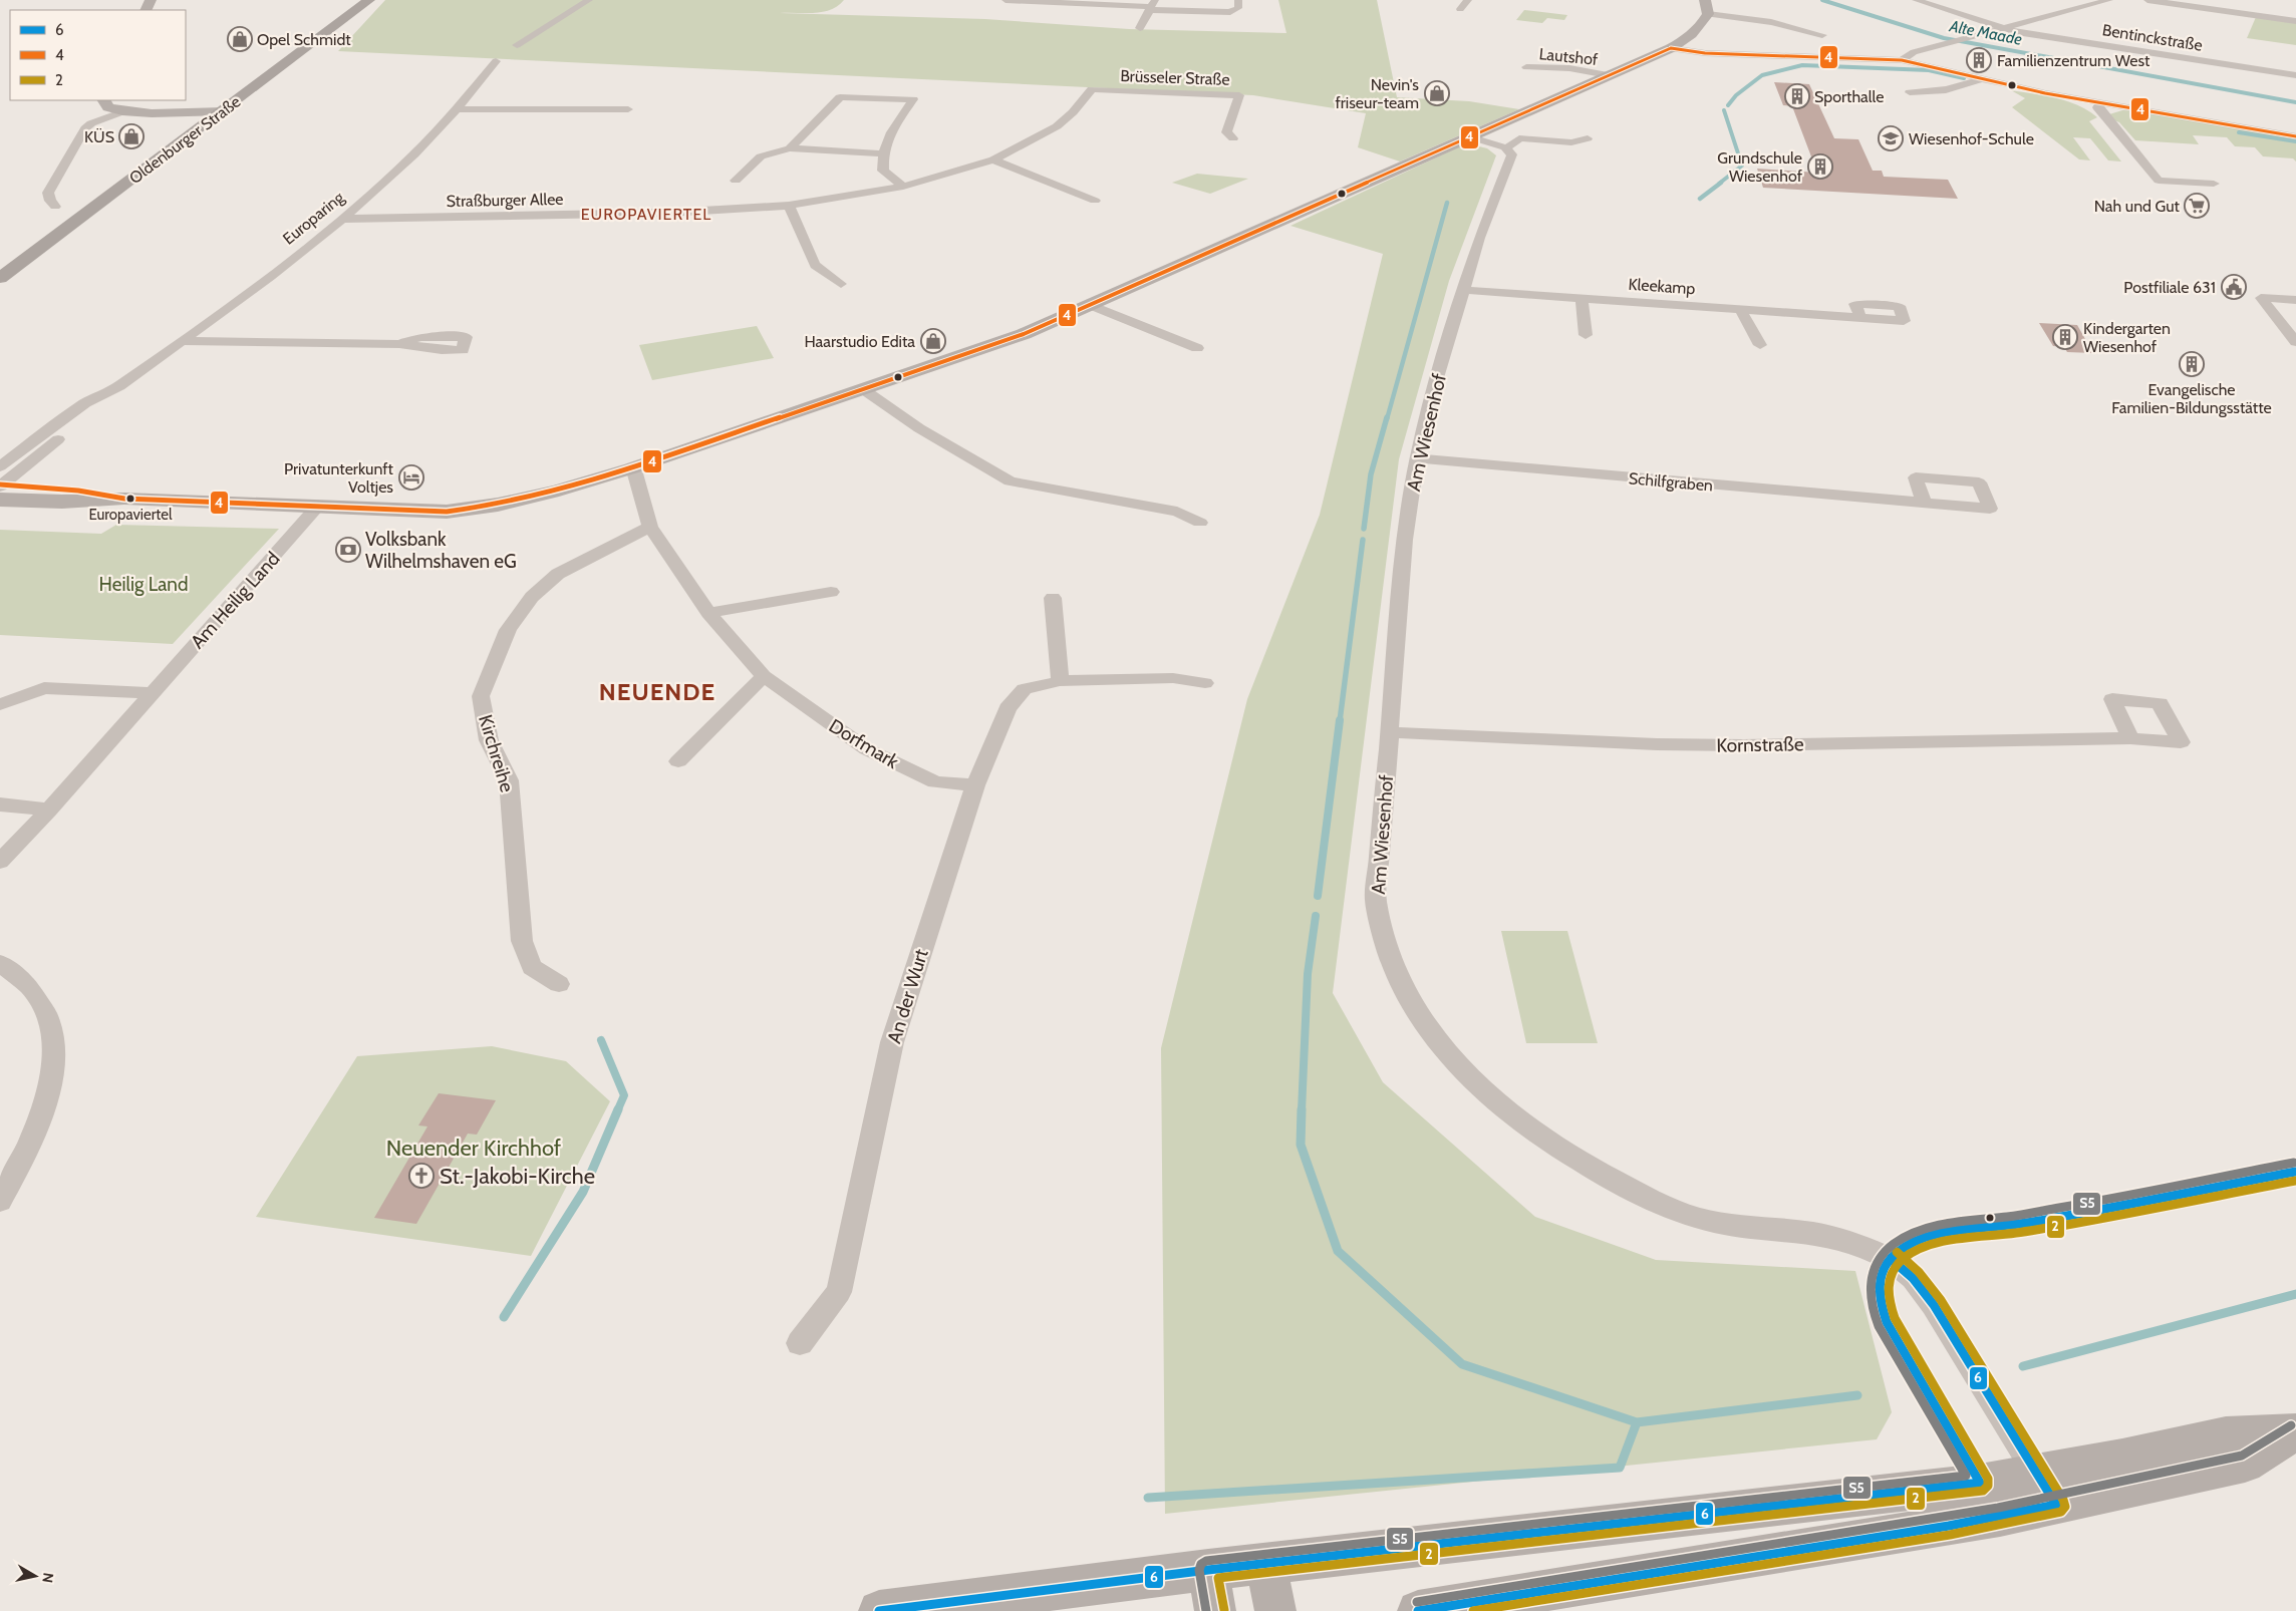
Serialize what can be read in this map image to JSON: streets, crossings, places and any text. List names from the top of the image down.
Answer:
{
  "streets": {
    "main road": ["Oldenburger Straße"],
    "street": [
      "Bentinckstraße",
      "Lautshof",
      "Brüsseler Straße",
      "Straßburger Allee",
      "Europaring",
      "Kleekamp",
      "Am Wiesenhof",
      "Schilfgraben",
      "Am Heilig Land",
      "Dorfmark",
      "Kornstraße",
      "Kirchreihe",
      "An der Wurt"
    ]
  },
  "crossings": [
    ["Brüsseler Straße", "Straßburger Allee"],
    ["Straßburger Allee", "Europaring"],
    ["Kleekamp", "Am Wiesenhof"],
    ["Am Wiesenhof", "Schilfgraben"],
    ["Am Wiesenhof", "Kornstraße"],
    ["Dorfmark", "Kirchreihe"],
    ["Dorfmark", "An der Wurt"]
  ],
  "districts": ["EUROPAVIERTEL", "NEUENDE"],
  "water": ["Alte Maade"],
  "parks": ["Heilig Land", "Neuender Kirchhof"],
  "places": {
    "shop": [
      "Opel Schmidt",
      "Nevin's friseur-team",
      "KÜS",
      "Haarstudio Edita"
    ],
    "building": [
      "Familienzentrum West",
      "Sporthalle",
      "Grundschule Wiesenhof",
      "Kindergarten Wiesenhof",
      "Evangelische Familien-Bildungsstätte"
    ],
    "school or university": ["Wiesenhof-Schule"],
    "supermarket": ["Nah und Gut"],
    "public building": ["Postfiliale 631"],
    "hotel": ["Privatunterkunft Voltjes"],
    "other": ["Europaviertel"],
    "bank": ["Volksbank Wilhelmshaven eG"],
    "church": ["St.-Jakobi-Kirche"]
  },
  "lines": [
    "transit line 4",
    "transit line S5",
    "transit line 6",
    "transit line 2"
  ],
  "legend": ["6", "4", "2"],
  "north": "right"
}
